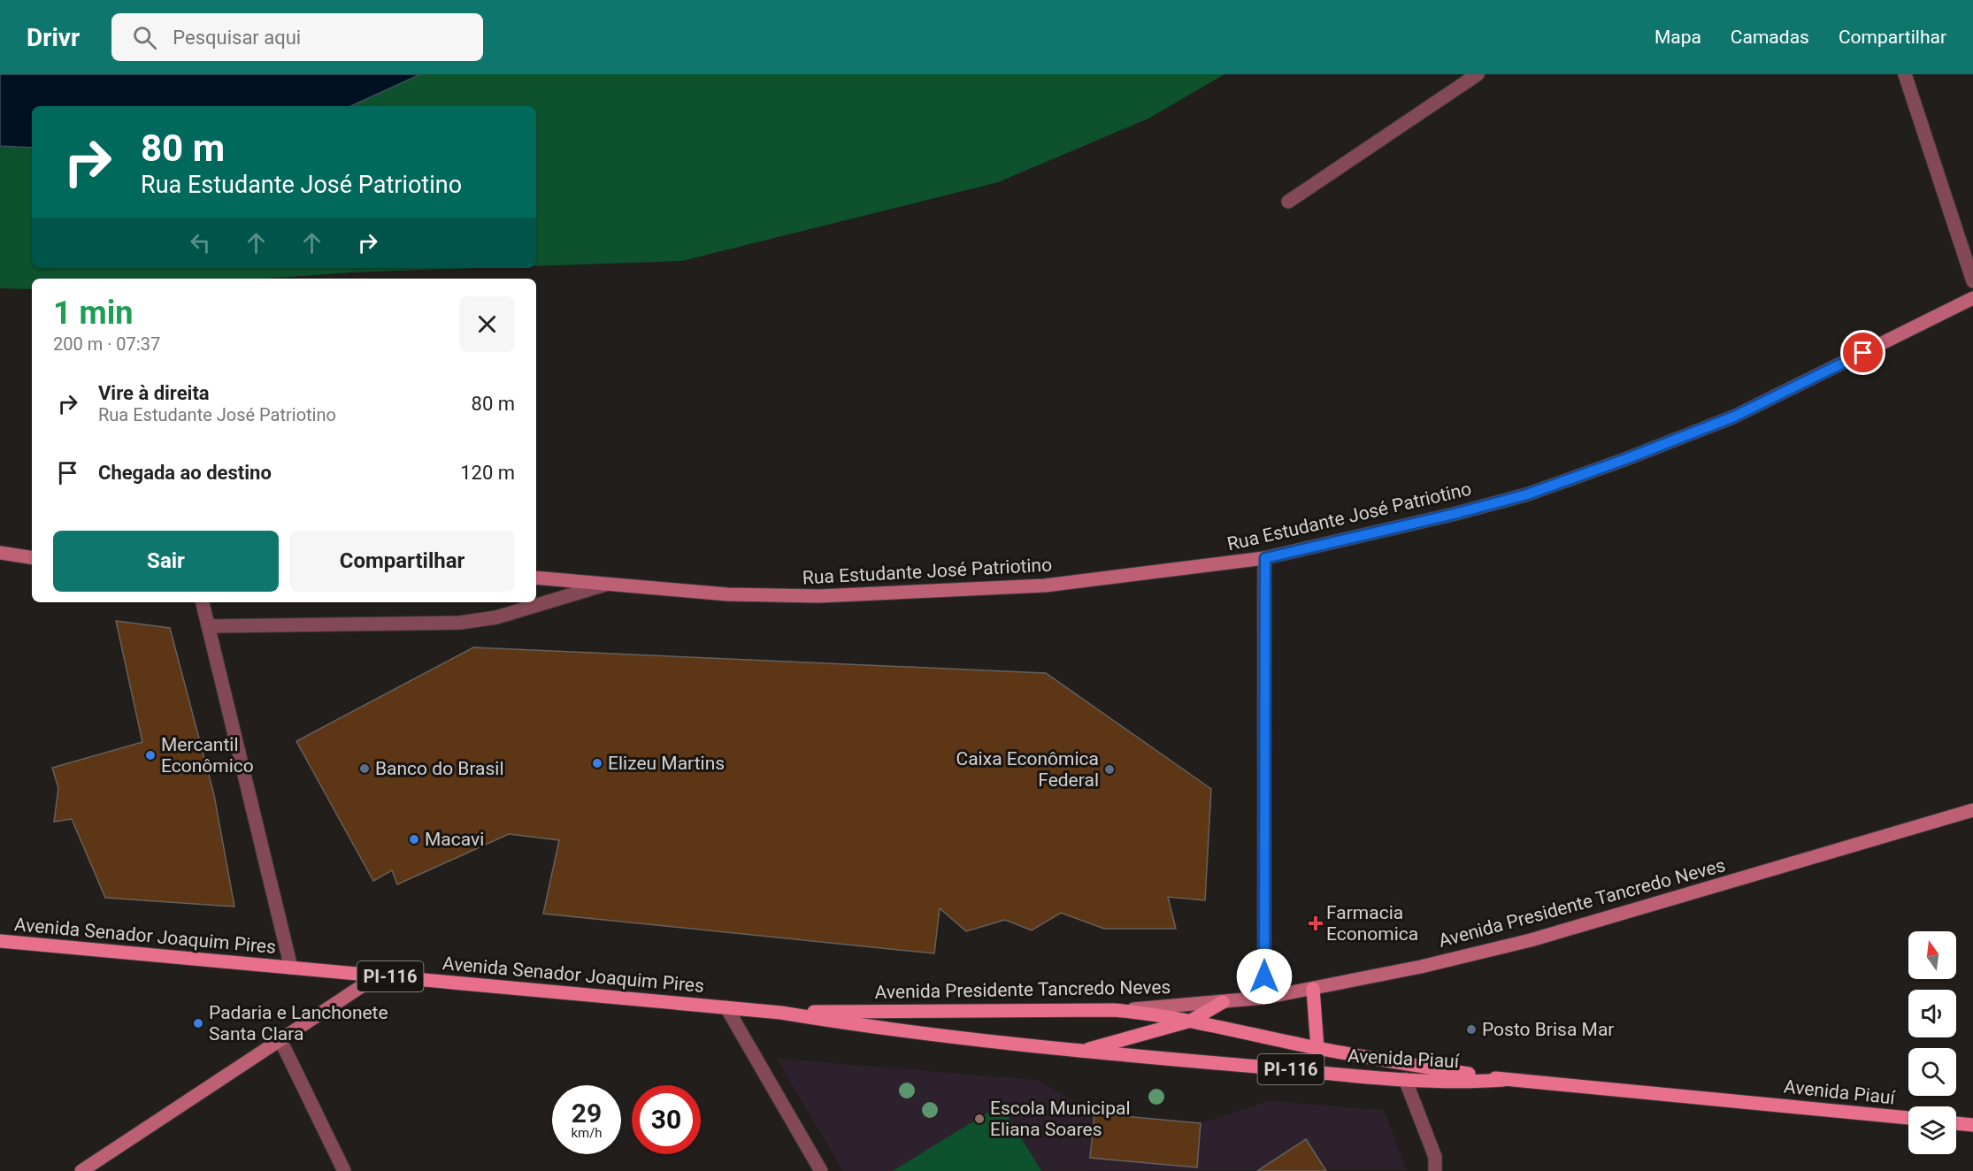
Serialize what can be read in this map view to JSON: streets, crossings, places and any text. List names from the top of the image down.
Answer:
{
  "streets": {
    "main road": [
      "Avenida Presidente Tancredo Neves",
      "Avenida Senador Joaquim Pires",
      "PI-116",
      "Avenida Piauí"
    ],
    "street": ["Rua Estudante José Patriotino"]
  },
  "crossings": [
    ["Avenida Presidente Tancredo Neves", "Avenida Senador Joaquim Pires"],
    ["Avenida Presidente Tancredo Neves", "PI-116"],
    ["Avenida Presidente Tancredo Neves", "Avenida Piauí"],
    ["Avenida Senador Joaquim Pires", "PI-116"],
    ["Avenida Senador Joaquim Pires", "Avenida Piauí"],
    ["PI-116", "Avenida Piauí"]
  ],
  "places": {
    "other": [
      "Mercantil Econômico",
      "Elizeu Martins",
      "Banco do Brasil",
      "Caixa Econômica Federal",
      "Macavi",
      "Padaria e Lanchonete Santa Clara",
      "Posto Brisa Mar",
      "Escola Municipal Eliana Soares"
    ],
    "health": ["Farmacia Economica"]
  },
  "north": "top",
  "page": {
    "header": "Drivr",
    "search": "Pesquisar aqui",
    "nav": ["Mapa", "Camadas", "Compartilhar"],
    "turn": ["80 m", "Rua Estudante José Patriotino"],
    "heading": ["1 min", "200 m · 07:37"],
    "list": [
      {
        "name": "Vire à direita",
        "note": "Rua Estudante José Patriotino",
        "value": "80 m"
      },
      {
        "name": "Chegada ao destino",
        "value": "120 m"
      }
    ],
    "buttons": ["Sair", "Compartilhar"],
    "speed": "29 km/h",
    "limit": "30"
  }
}
